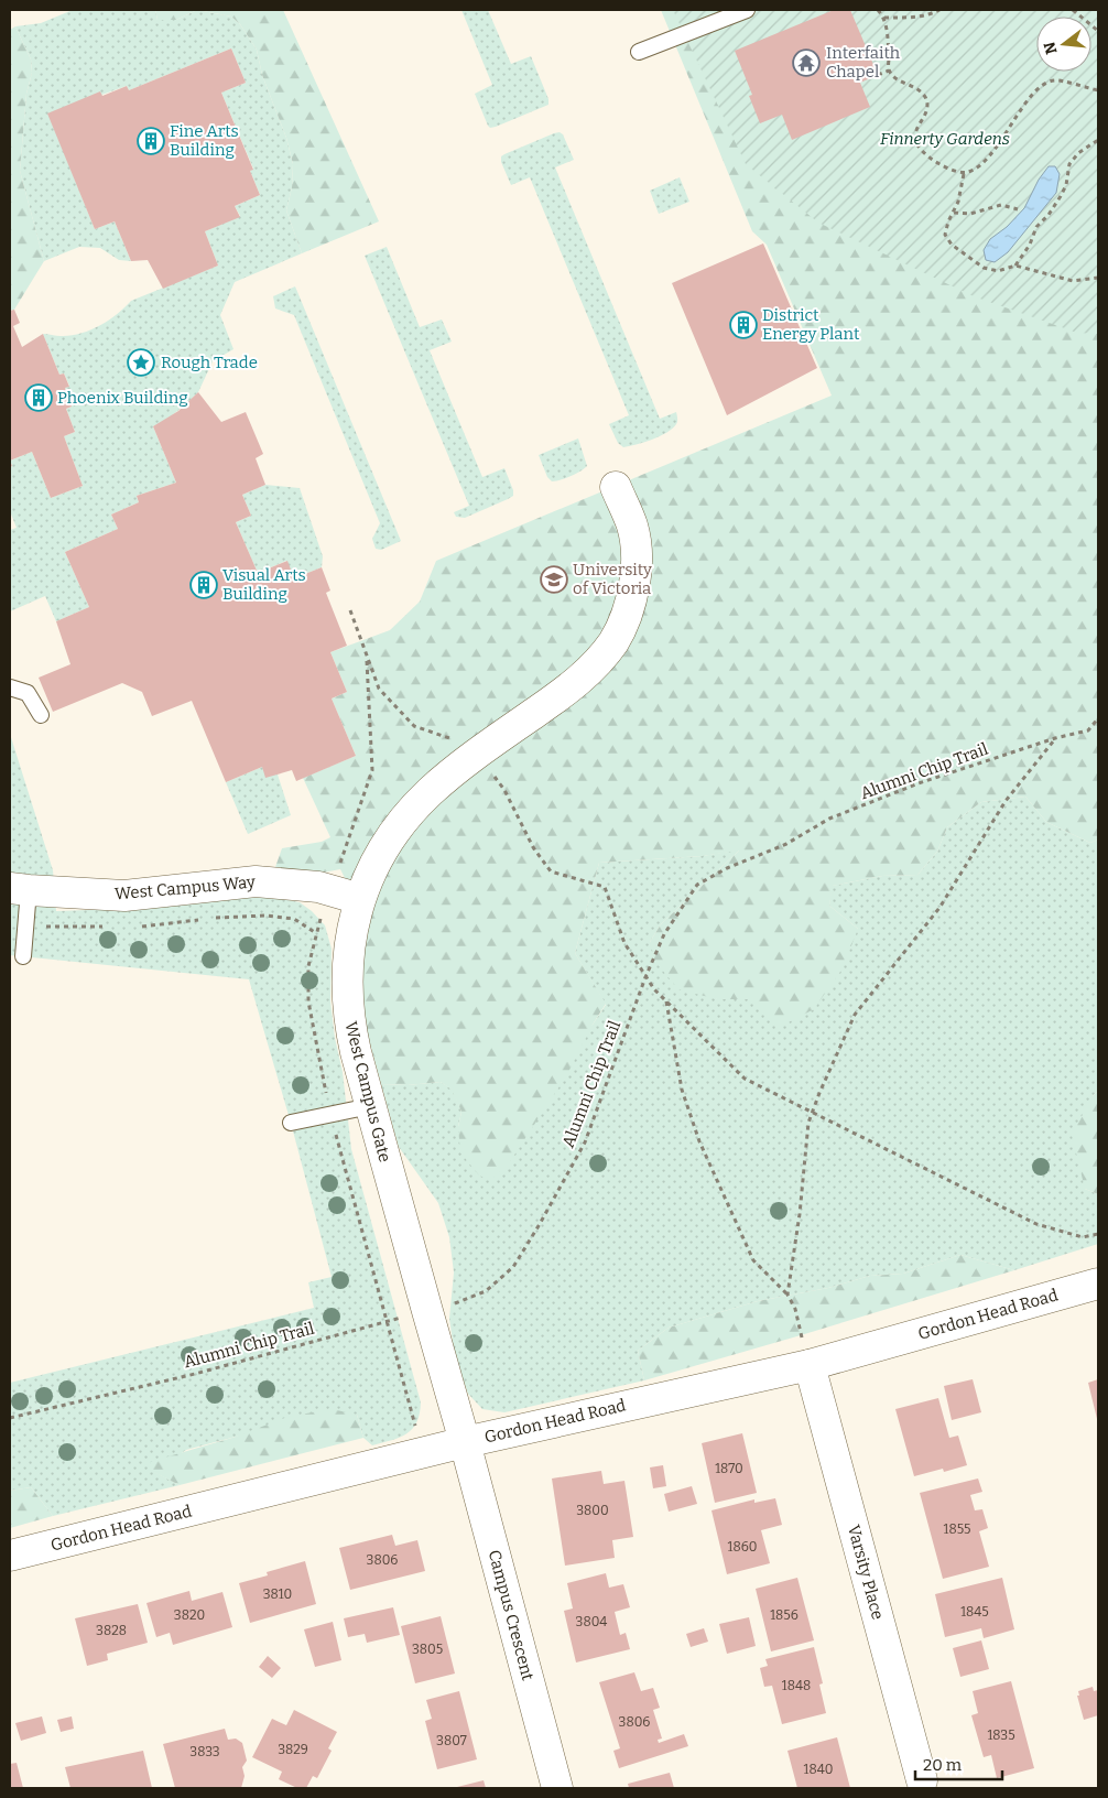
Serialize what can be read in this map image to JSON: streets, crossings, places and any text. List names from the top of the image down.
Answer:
{
  "streets": {
    "street": [
      "West Campus Way",
      "West Campus Gate",
      "Gordon Head Road",
      "Varsity Place",
      "Campus Crescent"
    ],
    "path": ["Alumni Chip Trail"]
  },
  "crossings": [
    ["Alumni Chip Trail", "West Campus Gate"],
    ["West Campus Way", "West Campus Gate"],
    ["West Campus Gate", "Gordon Head Road"],
    ["West Campus Gate", "Campus Crescent"],
    ["Gordon Head Road", "Varsity Place"],
    ["Gordon Head Road", "Campus Crescent"]
  ],
  "parks": ["Finnerty Gardens"],
  "places": {
    "temple": ["Interfaith Chapel"],
    "building": [
      "Fine Arts Building",
      "District Energy Plant",
      "Phoenix Building",
      "Visual Arts Building"
    ],
    "place": ["Rough Trade"],
    "school or university": ["University of Victoria"]
  },
  "house_numbers": [
    "1870",
    "3800",
    "1855",
    "1860",
    "3806",
    "3810",
    "1845",
    "3820",
    "1856",
    "3804",
    "3828",
    "3805",
    "1848",
    "3806",
    "1835",
    "3807",
    "3829",
    "3833",
    "1840"
  ],
  "scale_bar": "20 m",
  "north": "left"
}
